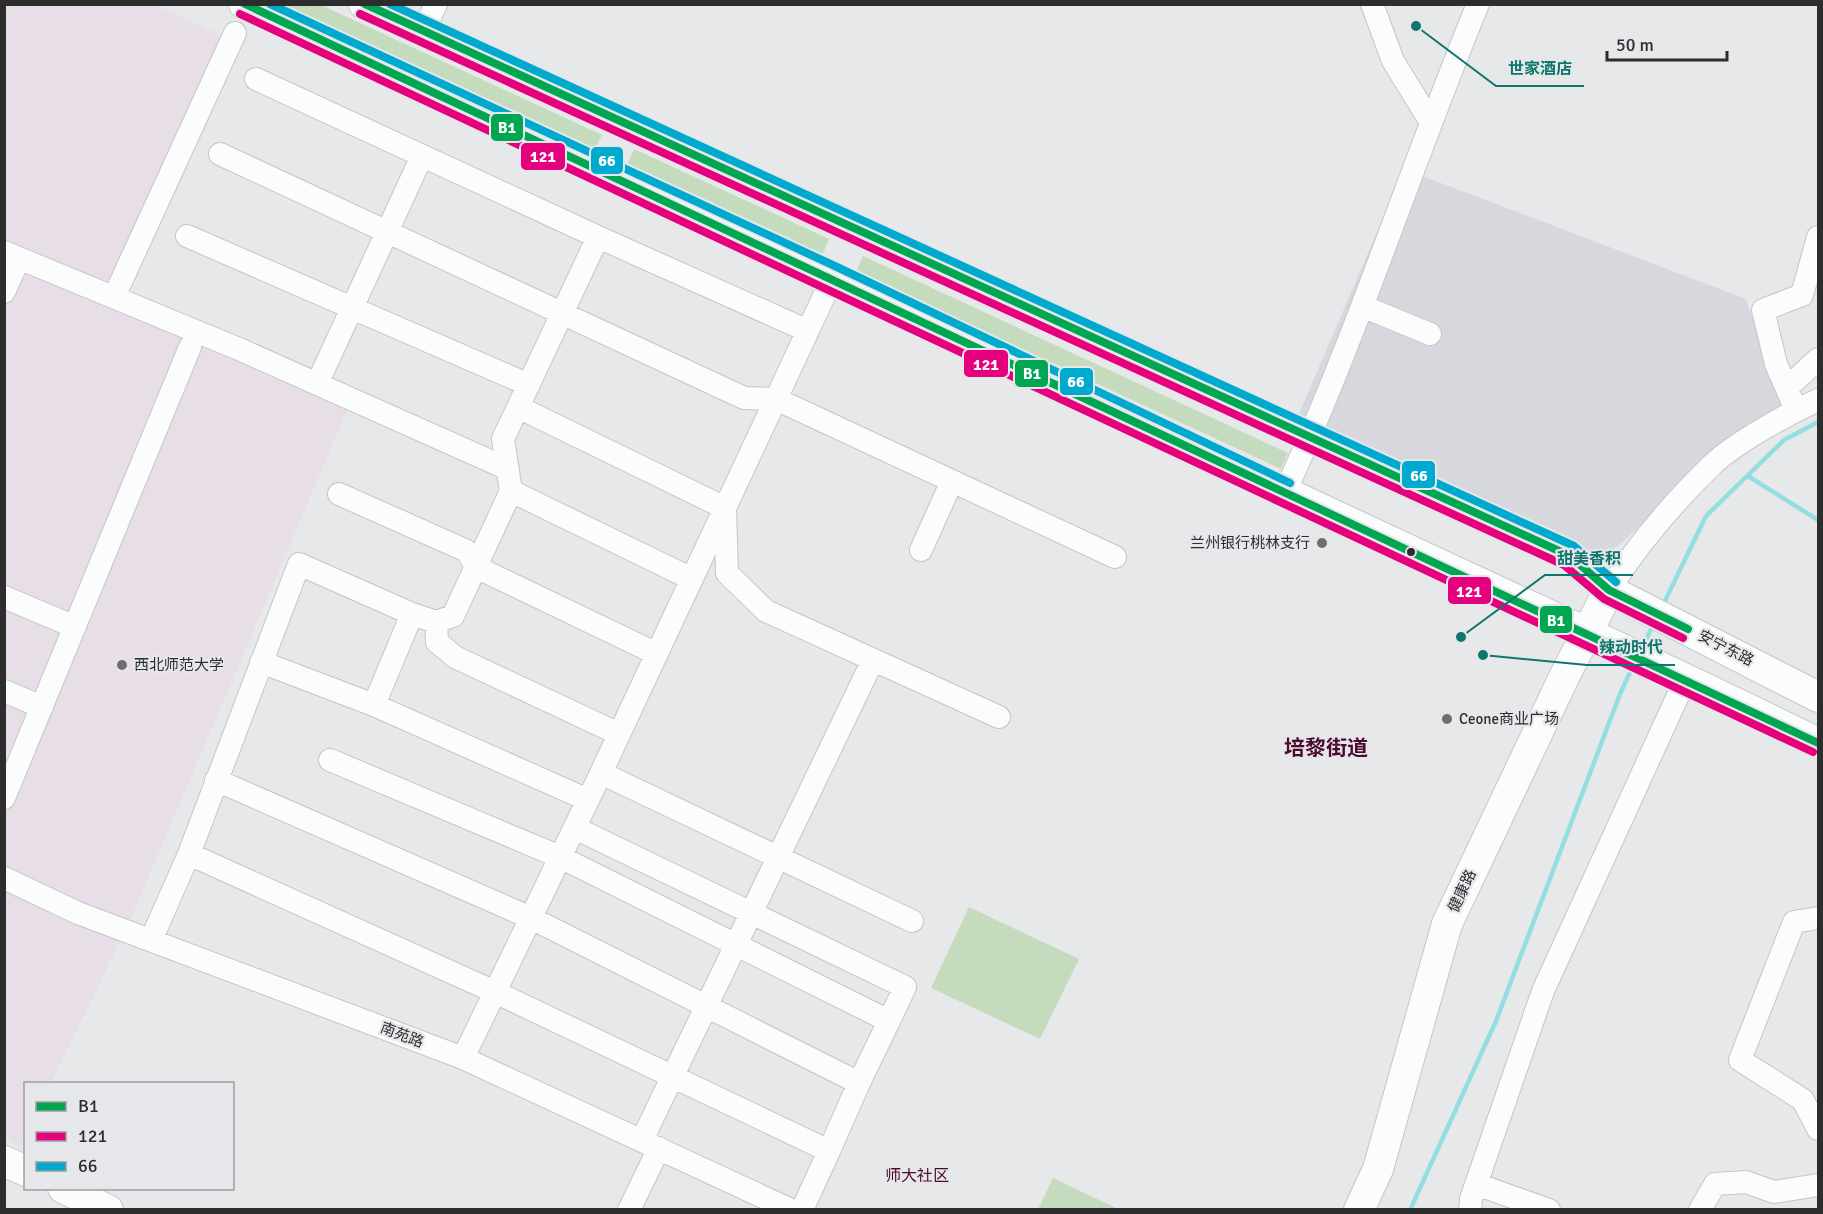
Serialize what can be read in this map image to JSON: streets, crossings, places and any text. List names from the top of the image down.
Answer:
{
  "streets": {
    "main road": ["安宁东路", "健康路"],
    "street": ["南苑路"]
  },
  "crossings": [
    ["安宁东路", "健康路"]
  ],
  "districts": ["培黎街道", "师大社区"],
  "places": [
    "世家酒店",
    "兰州银行桃林支行",
    "甜美香积",
    "辣动时代",
    "西北师范大学",
    "Ceone商业广场"
  ],
  "lines": ["transit line B1", "transit line 66", "transit line 121"],
  "legend": ["B1", "121", "66"],
  "scale_bar": "50 m"
}
